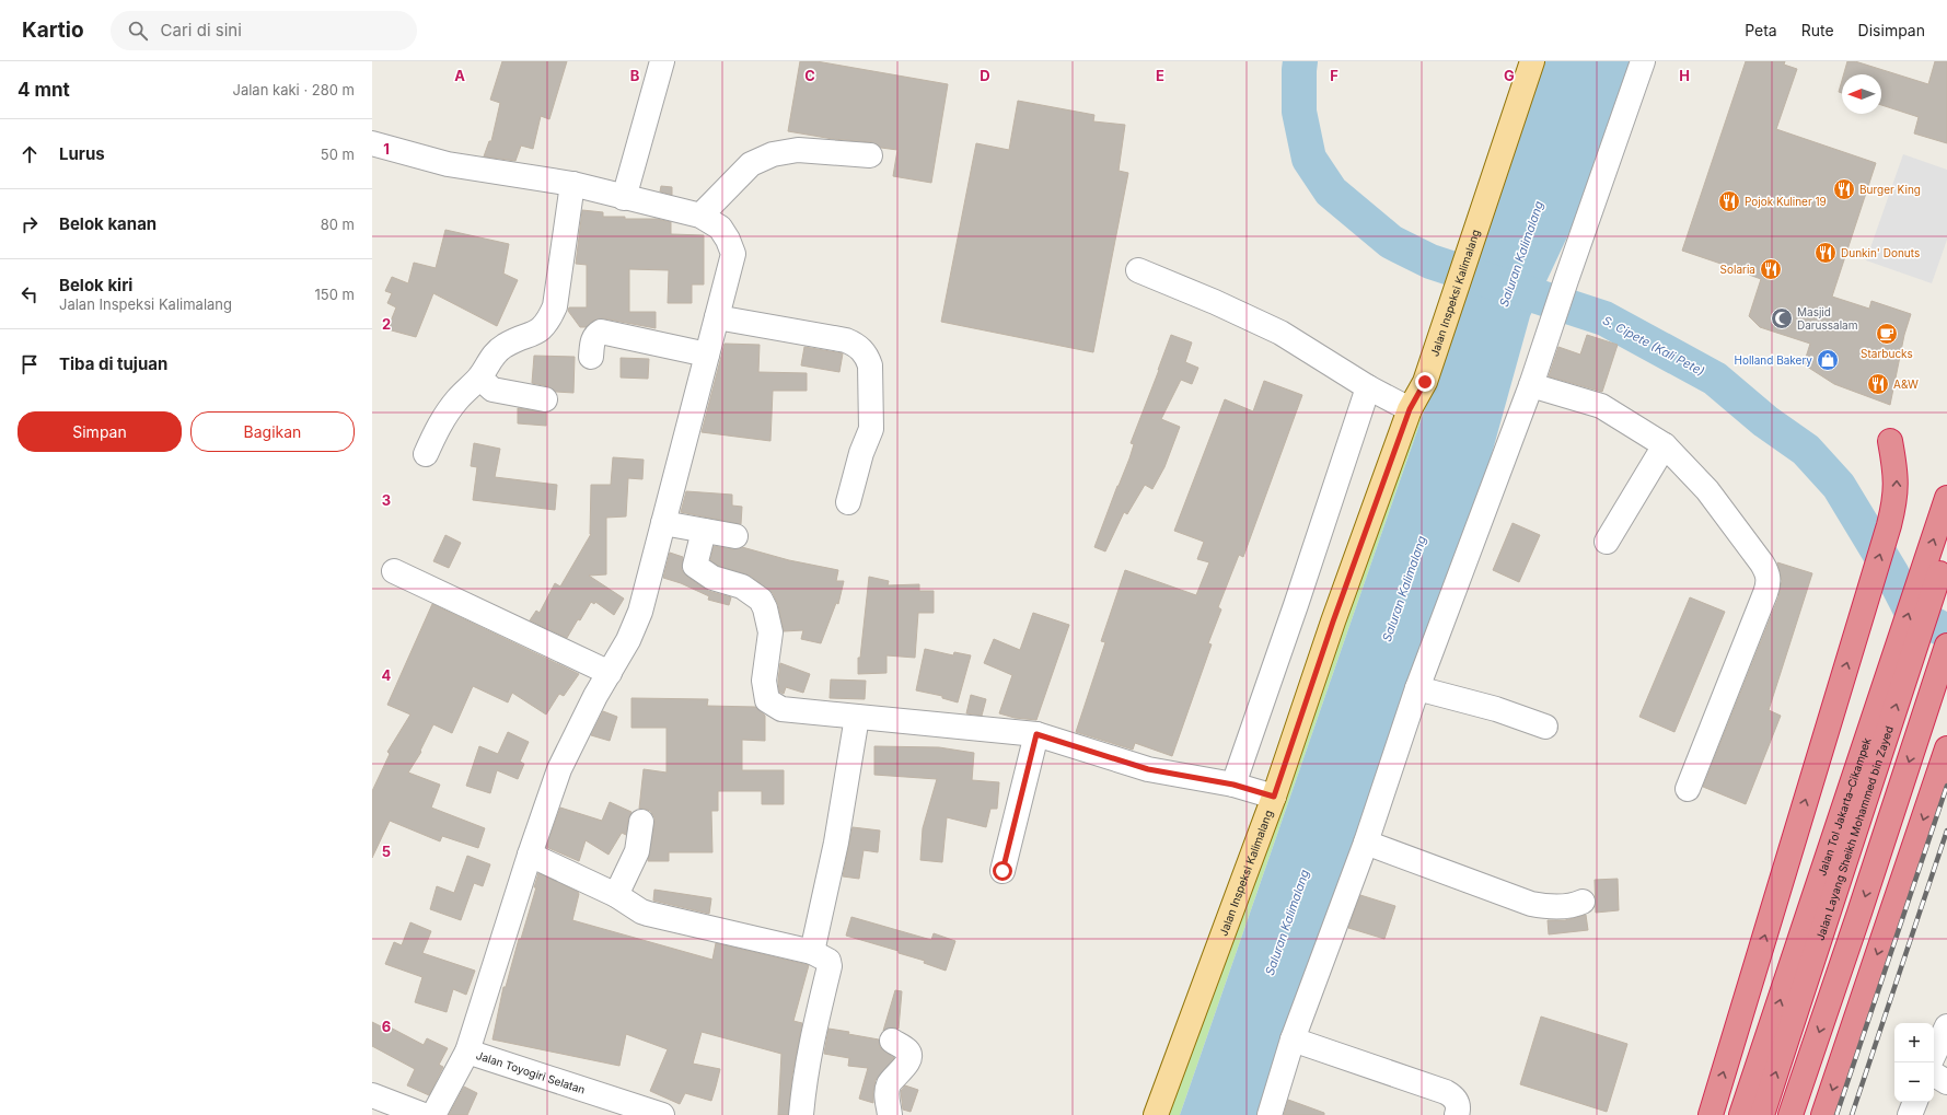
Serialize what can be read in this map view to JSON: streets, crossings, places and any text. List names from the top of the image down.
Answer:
{
  "streets": {
    "highway": ["Jalan Tol Jakarta–Cikampek", "Jalan Layang Sheikh Mohammed bin Zayed"],
    "main road": ["Jalan Inspeksi Kalimalang"],
    "street": ["Jalan Toyogiri Selatan"]
  },
  "water": ["Saluran Kalimalang", "S. Cipete (Kali Pete)"],
  "places": {
    "restaurant": [
      "Burger King",
      "Pojok Kuliner 19",
      "Dunkin' Donuts",
      "Solaria",
      "A&W"
    ],
    "mosque": ["Masjid Darussalam"],
    "cafe": ["Starbucks"],
    "shop": ["Holland Bakery"]
  },
  "north": "left",
  "page": {
    "header": "Kartio",
    "search": "Cari di sini",
    "nav": ["Peta", "Rute", "Disimpan"],
    "heading": ["4 mnt", "Jalan kaki · 280 m"],
    "list": [
      ["Lurus", "50 m"],
      ["Belok kanan", "80 m"],
      ["Belok kiri", "Jalan Inspeksi Kalimalang", "150 m"],
      "Tiba di tujuan"
    ],
    "buttons": ["Simpan", "Bagikan"],
    "map_buttons": ["+", "−"]
  },
  "grid": {
    "columns": [
      "A",
      "B",
      "C",
      "D",
      "E",
      "F",
      "G",
      "H"
    ],
    "rows": [
      "1",
      "2",
      "3",
      "4",
      "5",
      "6"
    ]
  }
}
